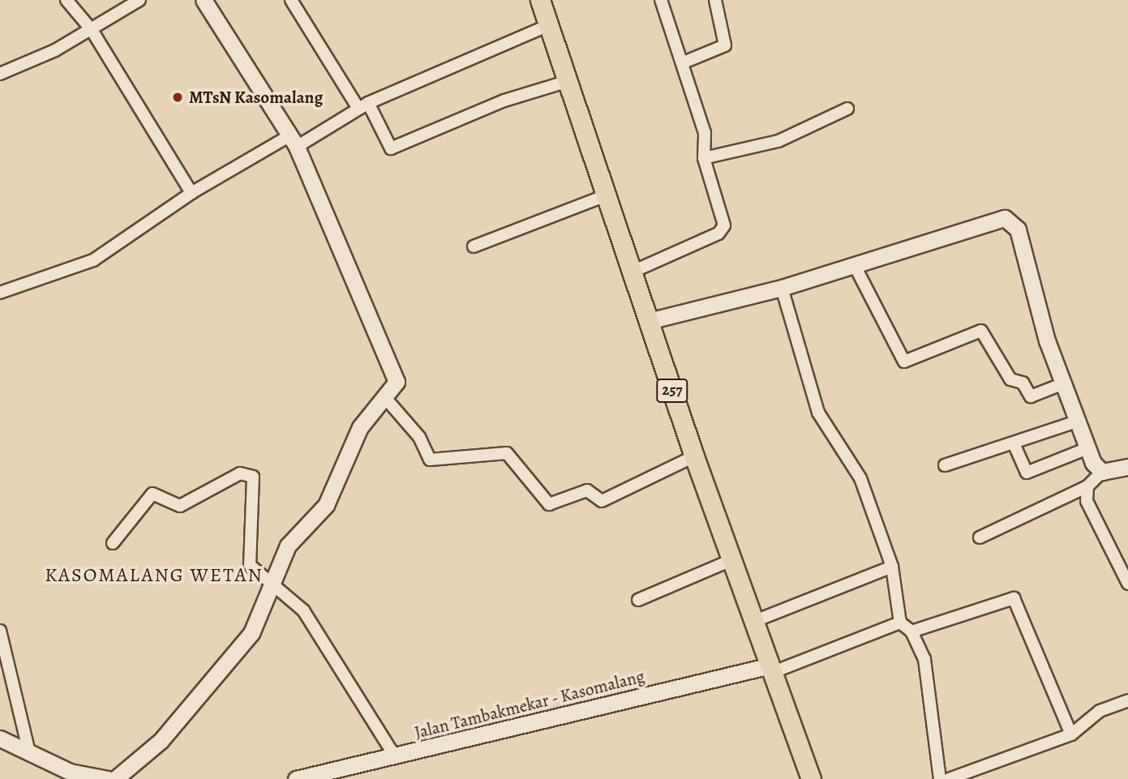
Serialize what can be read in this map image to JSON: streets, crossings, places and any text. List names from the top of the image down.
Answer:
{
  "streets": {
    "main road": ["257"],
    "street": ["Jalan Tambakmekar - Kasomalang"]
  },
  "crossings": [
    ["257", "Jalan Tambakmekar - Kasomalang"]
  ],
  "districts": ["KASOMALANG WETAN"],
  "places": ["MTsN Kasomalang"]
}
